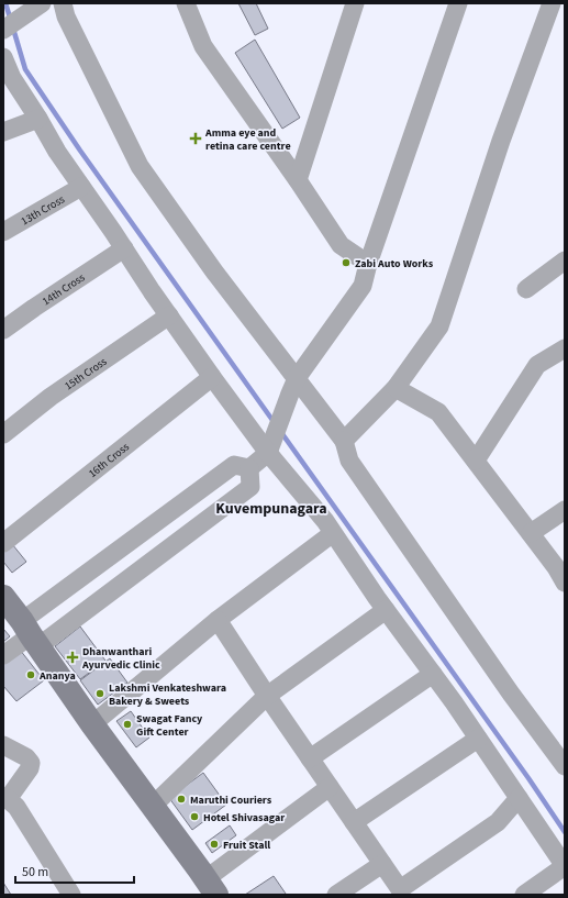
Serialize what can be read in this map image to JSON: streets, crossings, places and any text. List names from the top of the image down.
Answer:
{
  "streets": {
    "street": [
      "13th Cross",
      "14th Cross",
      "15th Cross",
      "16th Cross"
    ]
  },
  "districts": ["Kuvempunagara"],
  "places": {
    "health": ["Amma eye and retina care centre", "Dhanwanthari Ayurvedic Clinic"],
    "other": [
      "Zabi Auto Works",
      "Ananya",
      "Lakshmi Venkateshwara Bakery & Sweets",
      "Swagat Fancy Gift Center",
      "Maruthi Couriers",
      "Hotel Shivasagar",
      "Fruit Stall"
    ]
  },
  "scale_bar": "50 m"
}
